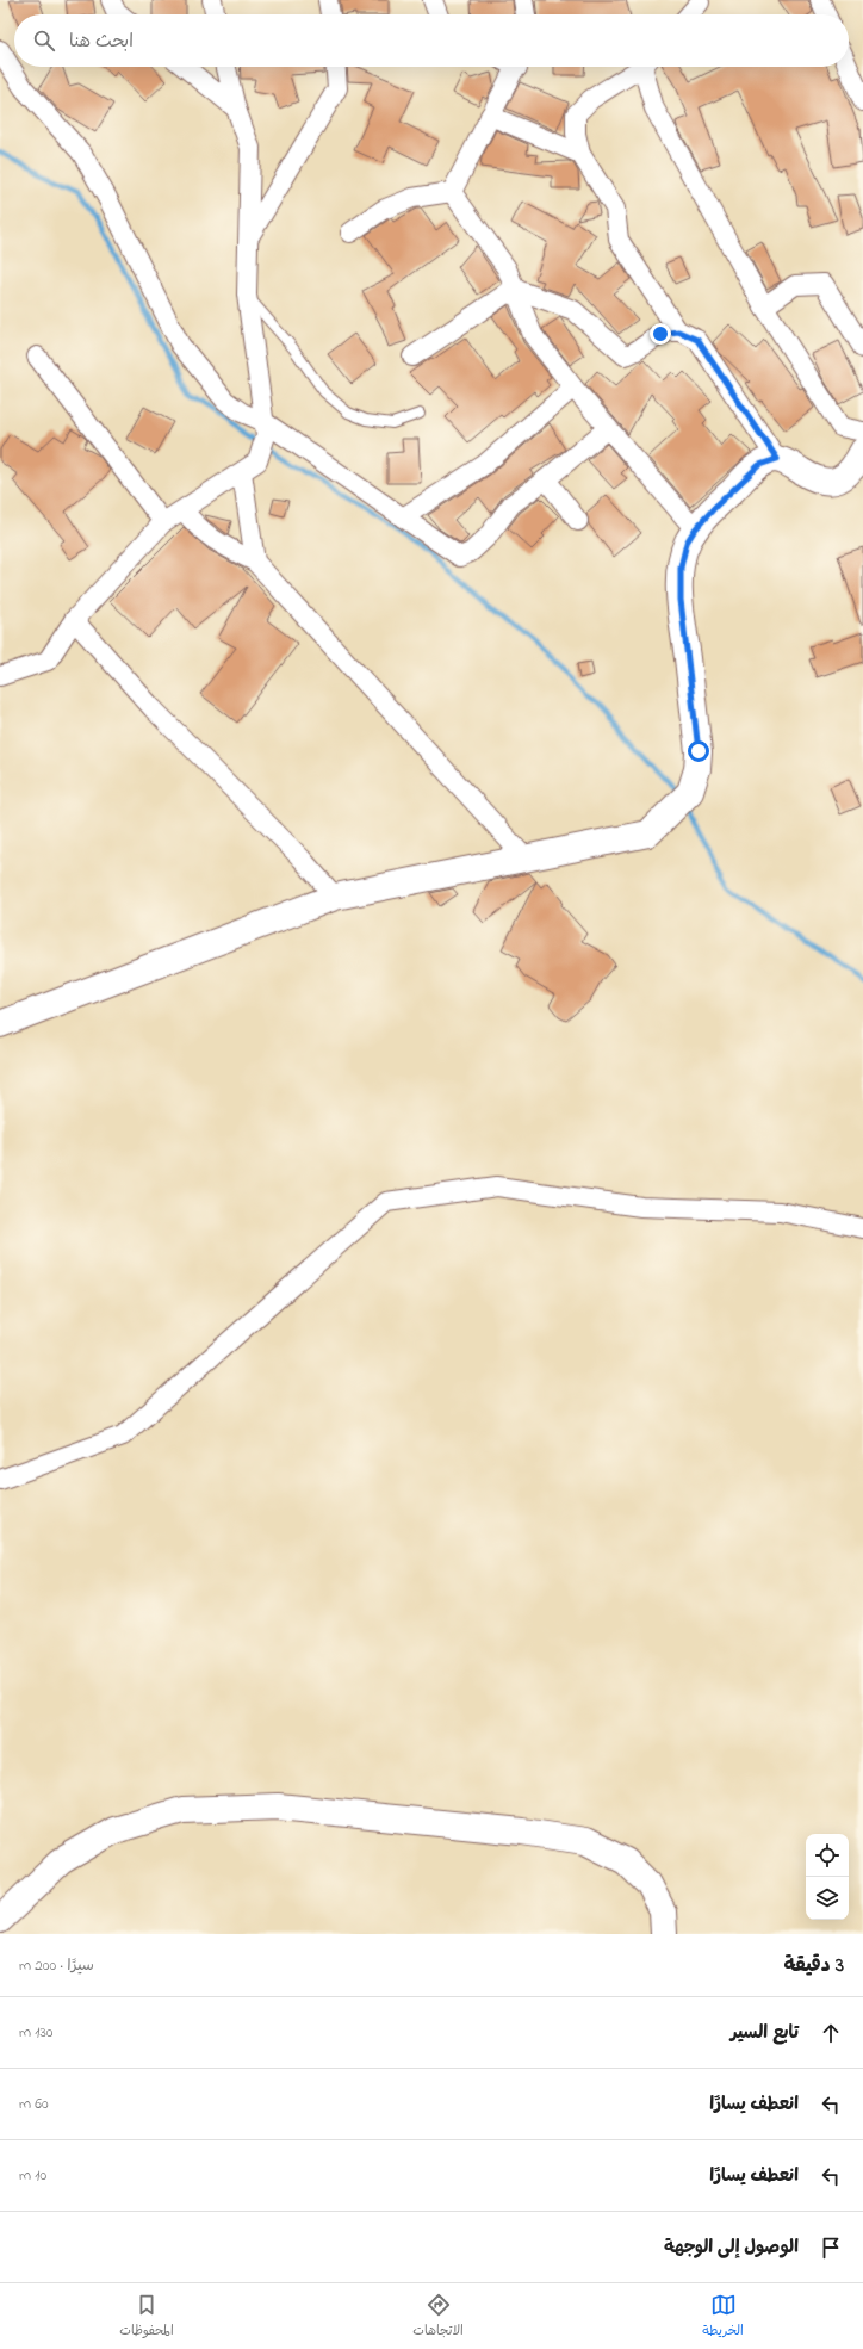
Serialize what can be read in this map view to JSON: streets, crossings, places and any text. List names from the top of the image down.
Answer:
{
  "page": {
    "search": "ابحث هنا",
    "heading": ["3 دقيقة", "سيرًا · 200 m"],
    "list": [
      ["تابع السير", "130 m"],
      ["انعطف يسارًا", "60 m"],
      ["انعطف يسارًا", "10 m"],
      "الوصول إلى الوجهة"
    ],
    "nav": ["الخريطة", "الاتجاهات", "المحفوظات"]
  }
}
